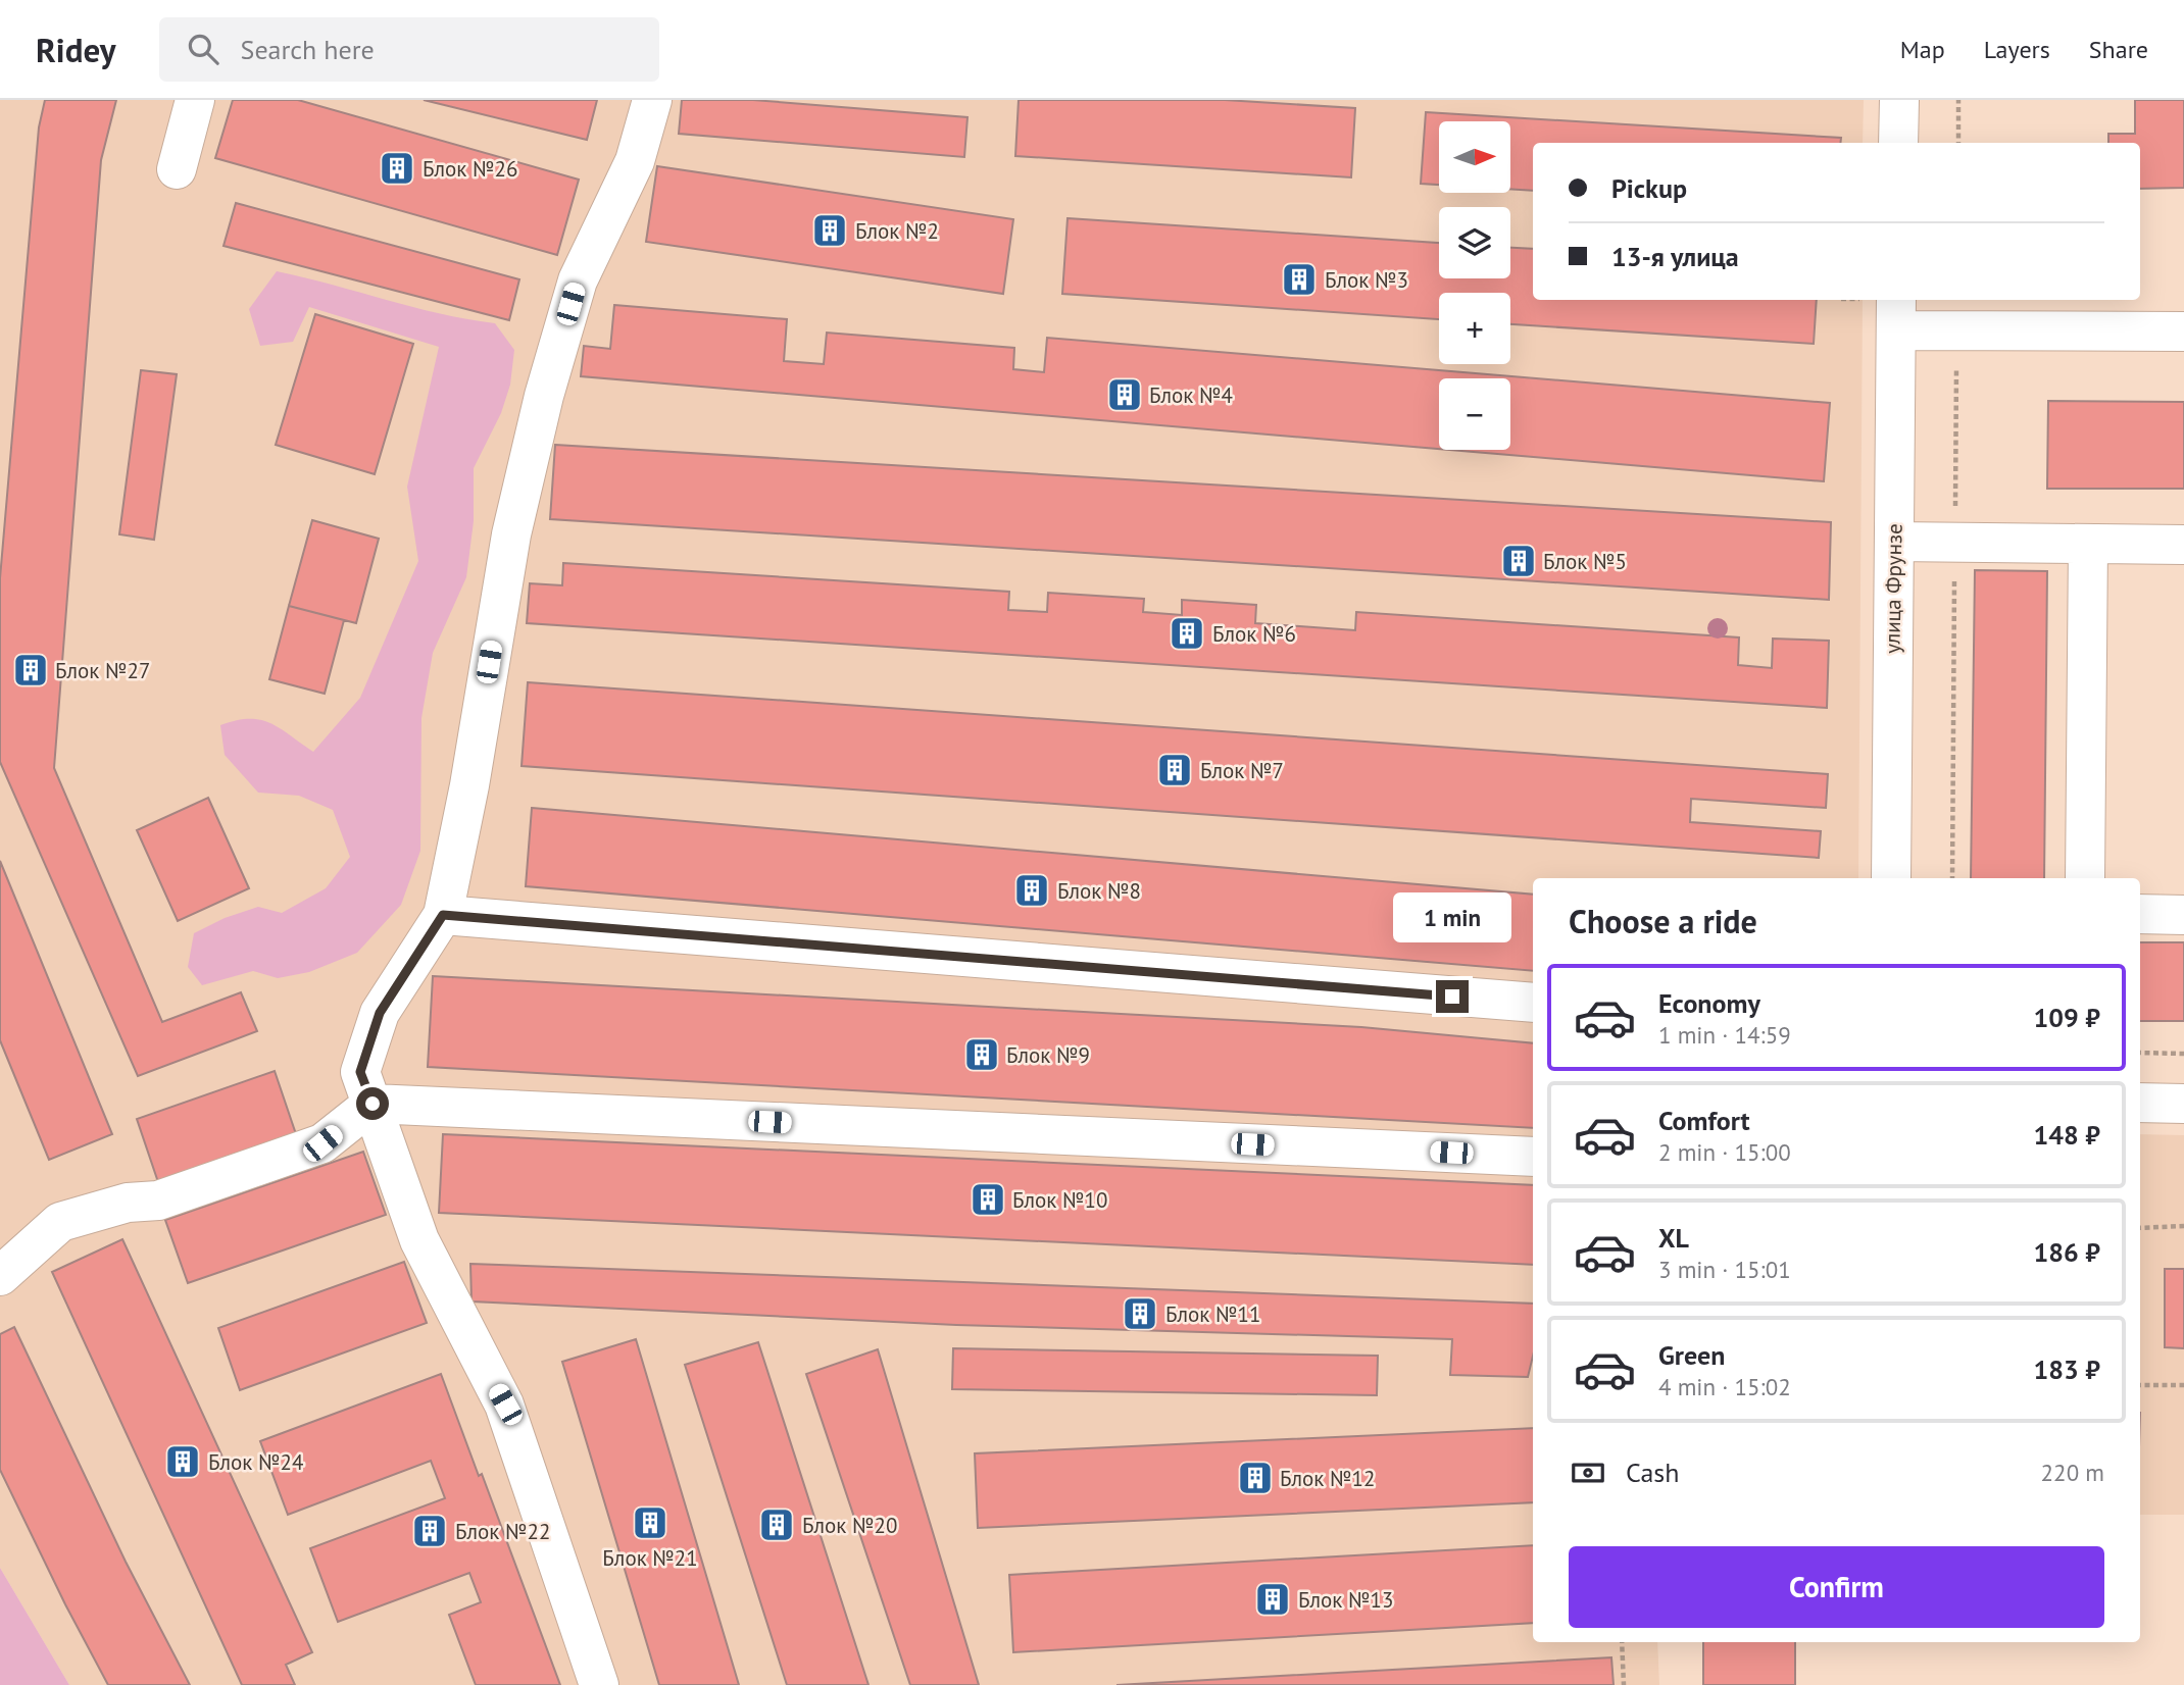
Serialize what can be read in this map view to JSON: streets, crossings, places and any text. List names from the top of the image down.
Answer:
{
  "streets": {
    "street": ["улица Фрунзе"]
  },
  "places": {
    "building": [
      "Блок №26",
      "Блок №2",
      "Блок №3",
      "Блок №4",
      "Блок №5",
      "Блок №6",
      "Блок №27",
      "Блок №7",
      "Блок №8",
      "Блок №9",
      "Блок №10",
      "Блок №11",
      "Блок №24",
      "Блок №12",
      "Блок №21",
      "Блок №20",
      "Блок №22",
      "Блок №13"
    ]
  },
  "north": "right",
  "page": {
    "header": "Ridey",
    "search": "Search here",
    "nav": ["Map", "Layers", "Share"],
    "map_buttons": ["+", "−"],
    "banner": ["Pickup", "13-я улица"],
    "heading": "Choose a ride",
    "bubble": "1 min",
    "list": [
      {
        "name": "Economy",
        "note": "1 min · 14:59",
        "value": "109 ₽"
      },
      {
        "name": "Comfort",
        "note": "2 min · 15:00",
        "value": "148 ₽"
      },
      {
        "name": "XL",
        "note": "3 min · 15:01",
        "value": "186 ₽"
      },
      {
        "name": "Green",
        "note": "4 min · 15:02",
        "value": "183 ₽"
      }
    ],
    "pay": ["Cash", "220 m"],
    "buttons": "Confirm"
  }
}
